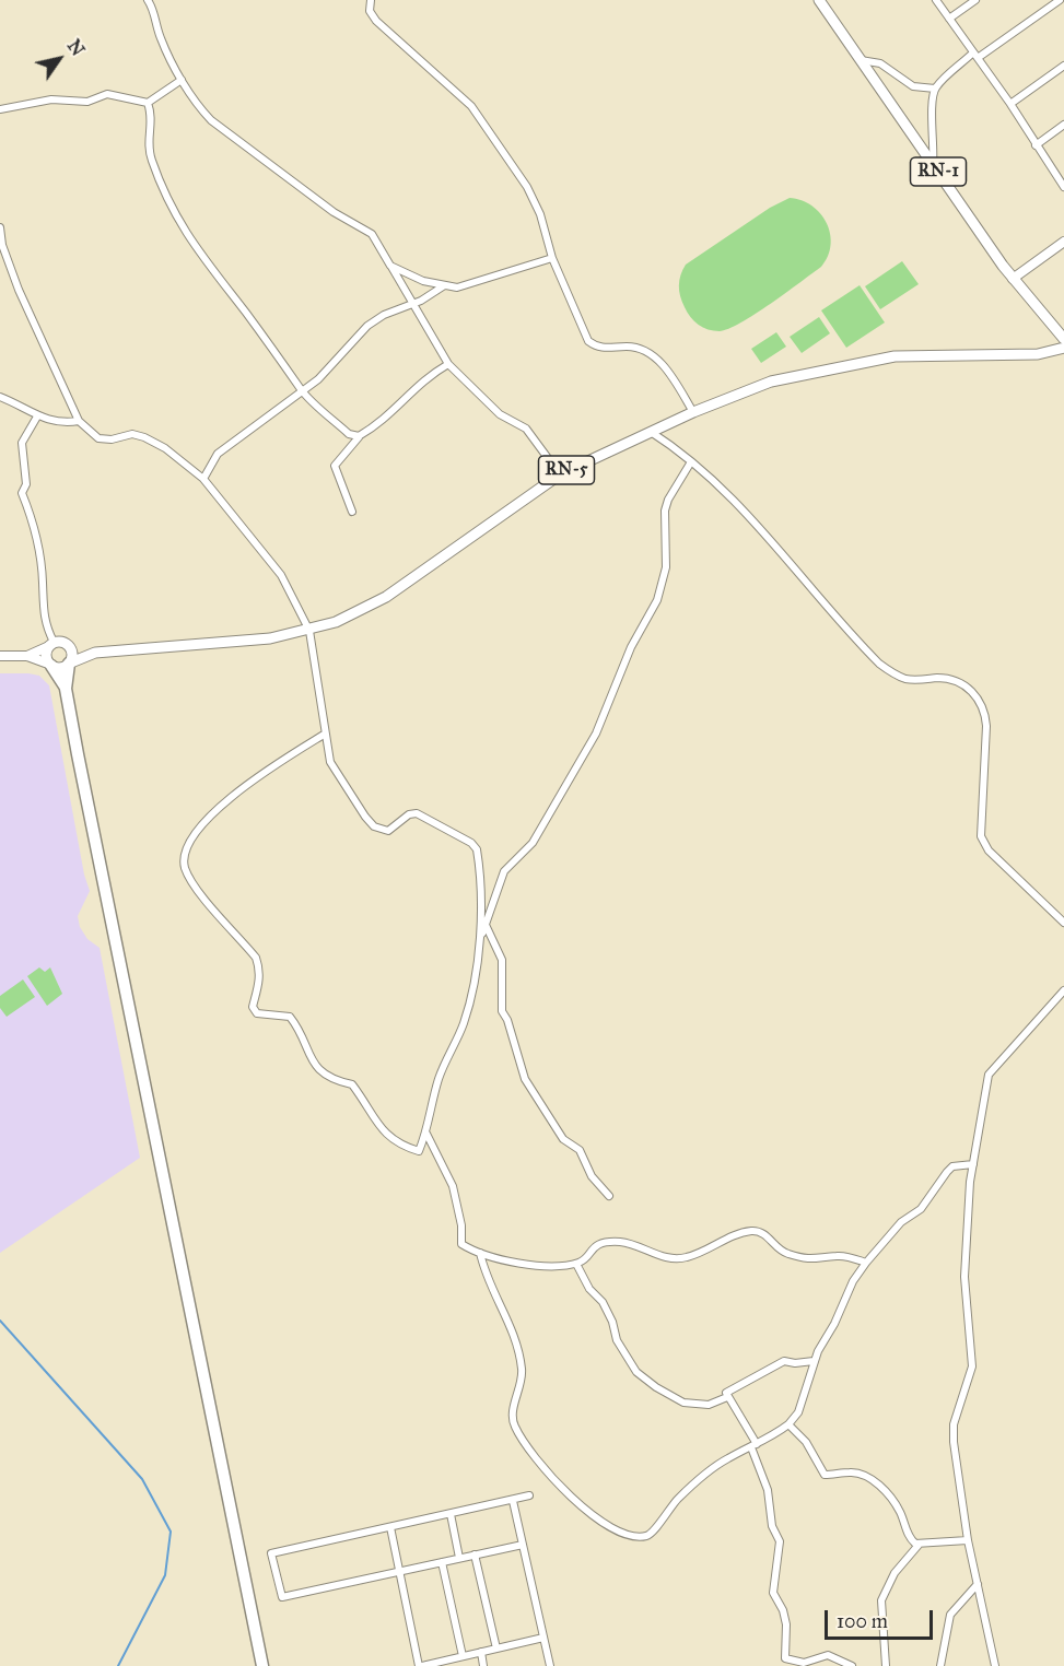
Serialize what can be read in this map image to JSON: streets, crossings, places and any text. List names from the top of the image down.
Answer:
{
  "streets": {
    "main road": ["RN-1", "RN-5"]
  },
  "scale_bar": "100 m",
  "north": "top right"
}
